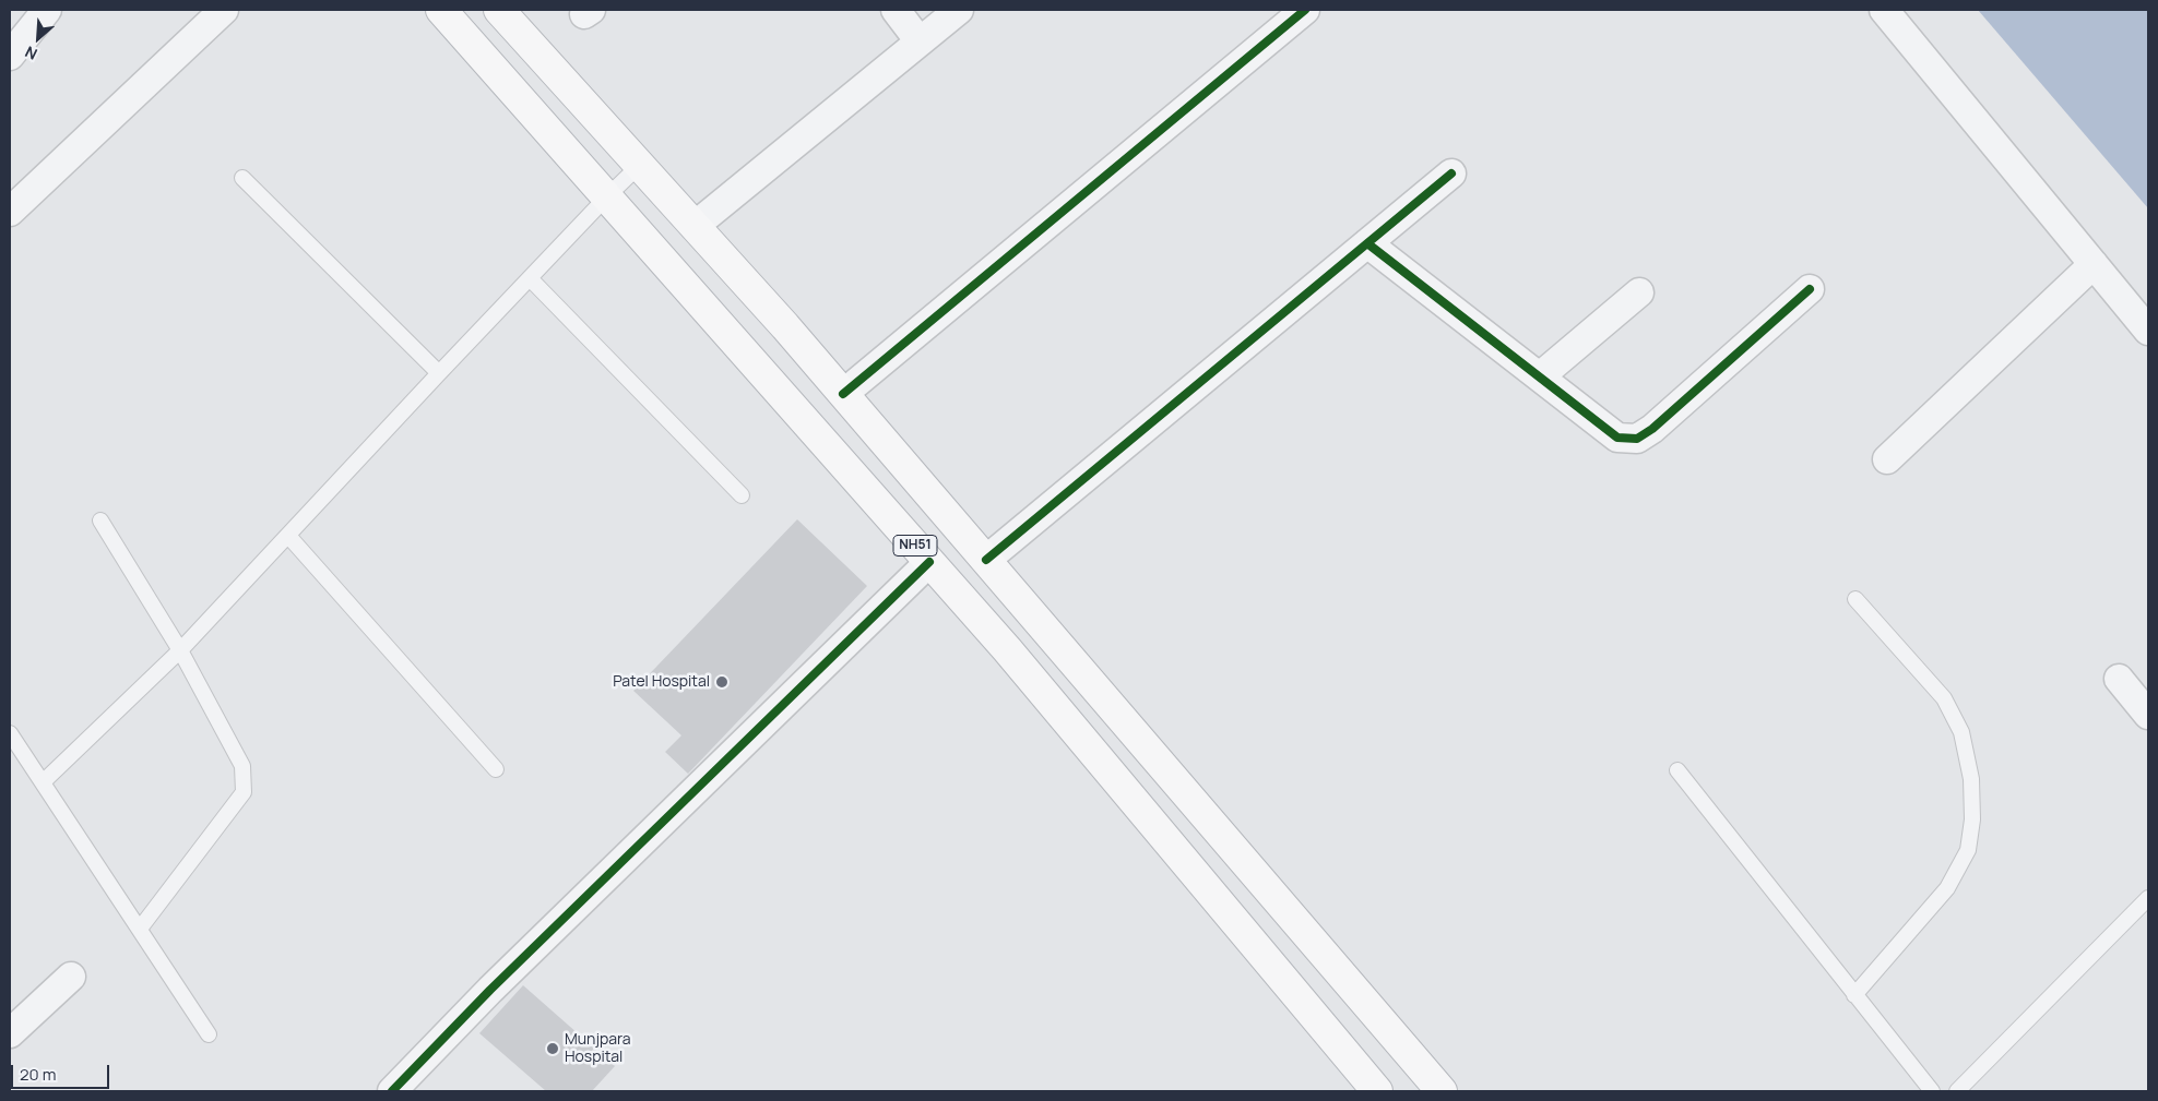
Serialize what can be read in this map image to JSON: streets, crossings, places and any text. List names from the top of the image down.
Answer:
{
  "streets": {
    "highway": ["NH51"]
  },
  "places": ["Patel Hospital", "Munjpara Hospital"],
  "scale_bar": "20 m",
  "north": "bottom left"
}
